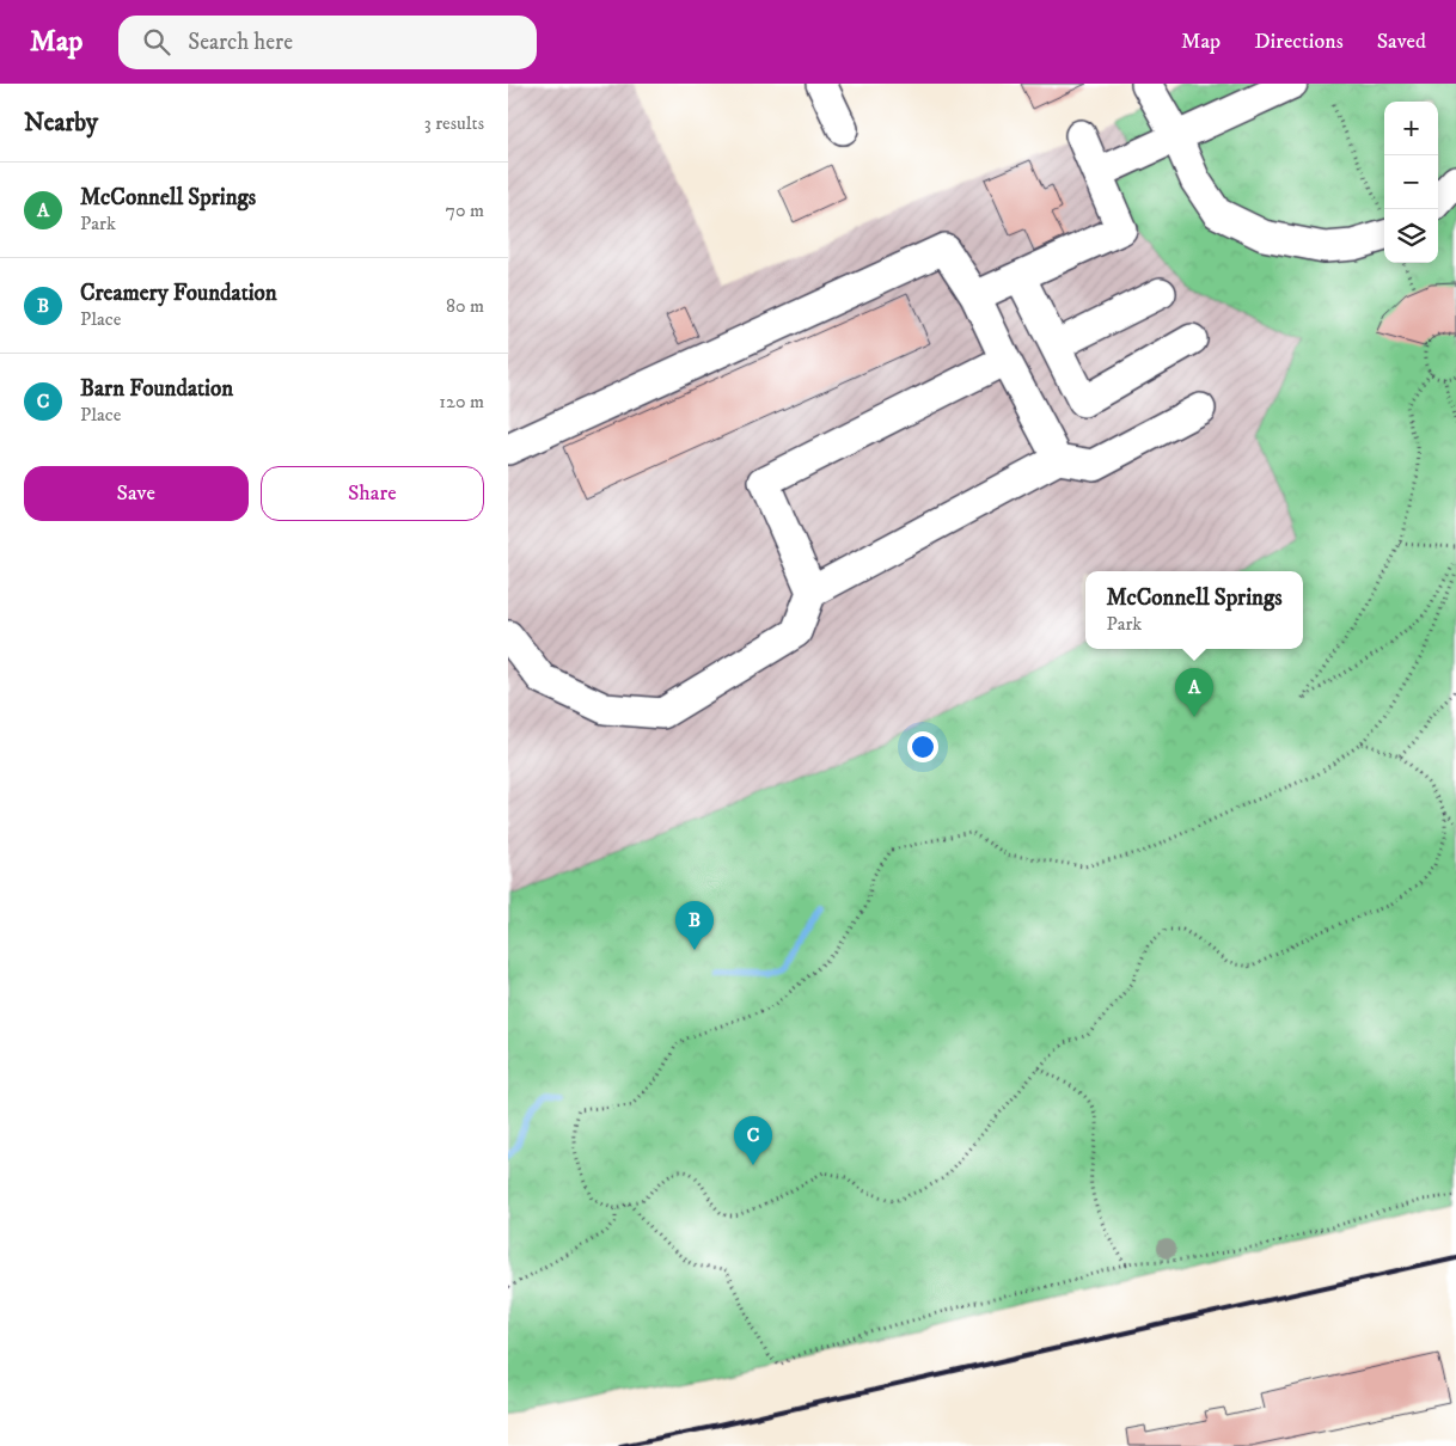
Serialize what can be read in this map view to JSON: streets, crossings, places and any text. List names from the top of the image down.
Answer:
{
  "page": {
    "header": "Map",
    "search": "Search here",
    "nav": ["Map", "Directions", "Saved"],
    "heading": ["Nearby", "3 results"],
    "map_buttons": ["+", "−"],
    "list": [
      {
        "mark": "A",
        "name": "McConnell Springs",
        "note": "Park",
        "value": "70 m"
      },
      {
        "mark": "B",
        "name": "Creamery Foundation",
        "note": "Place",
        "value": "80 m"
      },
      {
        "mark": "C",
        "name": "Barn Foundation",
        "note": "Place",
        "value": "120 m"
      }
    ],
    "buttons": ["Save", "Share"],
    "popup": ["McConnell Springs", "Park"],
    "pins": ["A", "B", "C"]
  }
}
